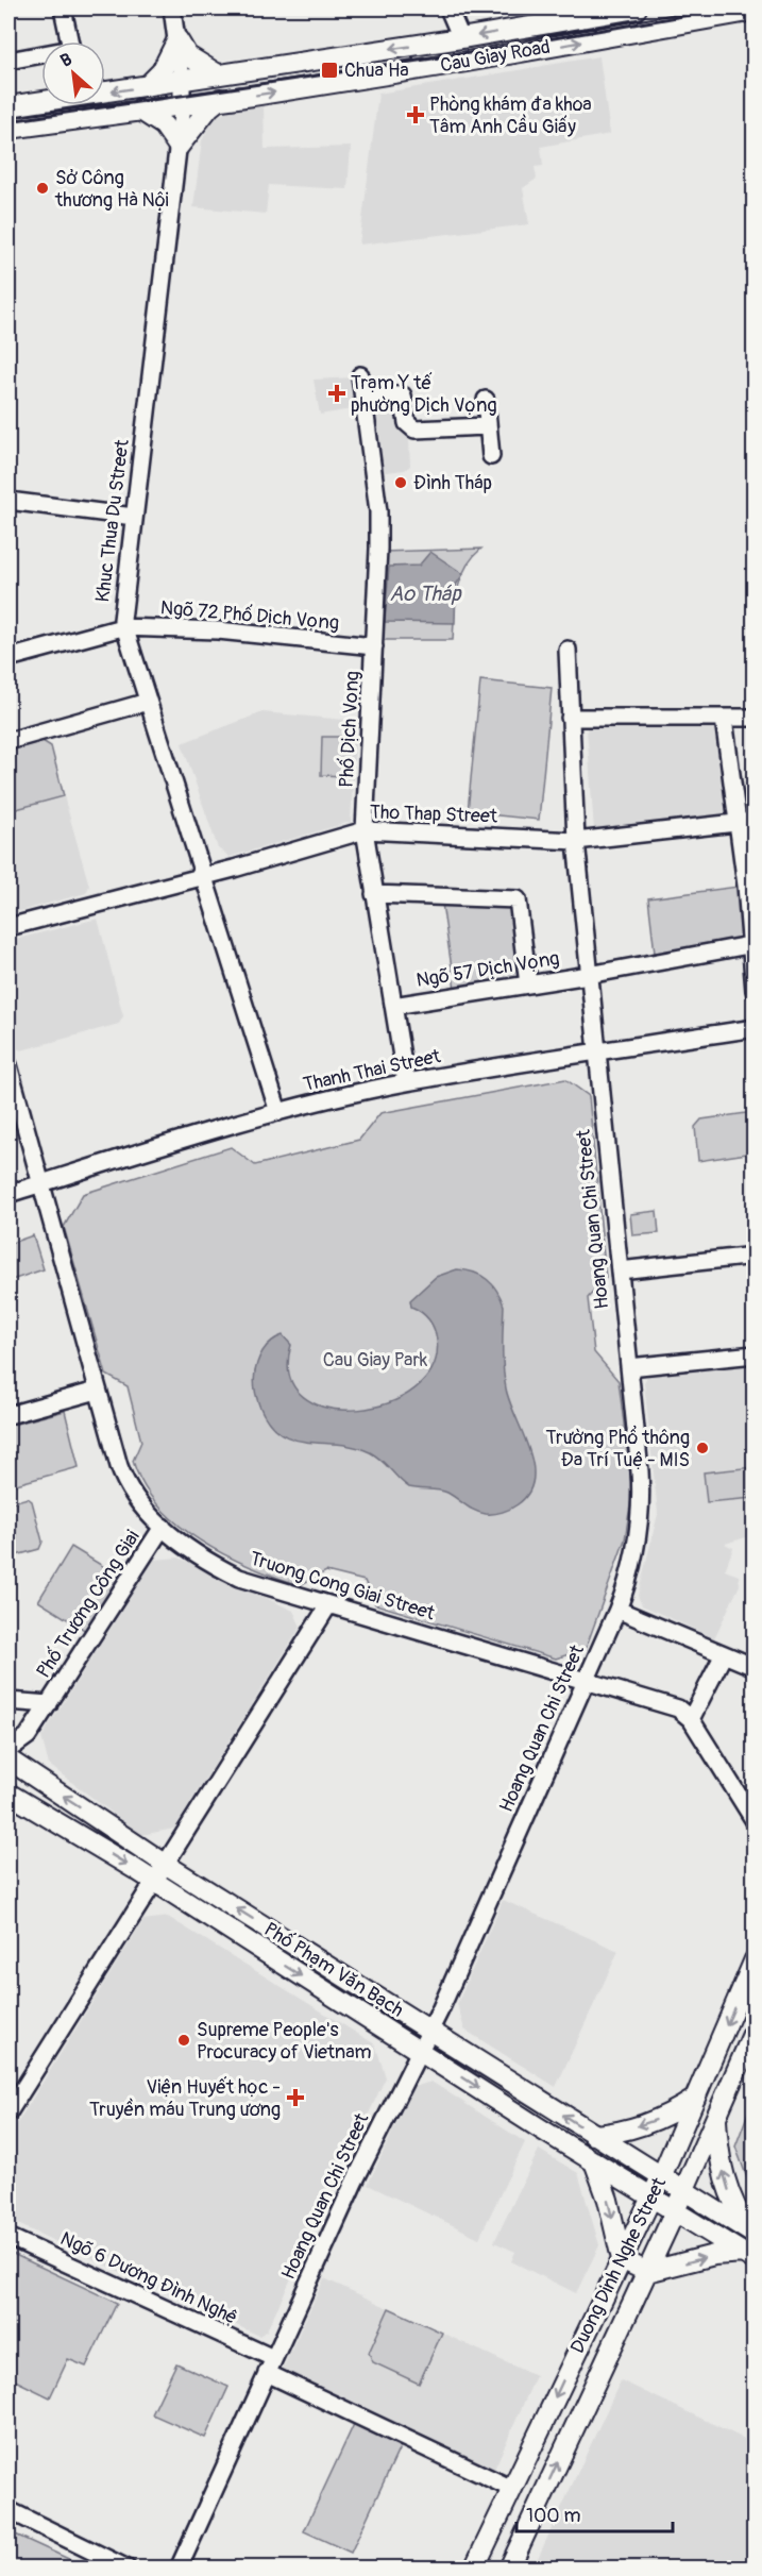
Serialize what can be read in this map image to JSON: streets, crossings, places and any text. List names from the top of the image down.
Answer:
{
  "streets": {
    "main road": ["Cau Giay Road", "Phố Phạm Văn Bạch", "Duong Dinh Nghe Street"],
    "street": [
      "Khuc Thua Du Street",
      "Ngõ 72 Phố Dịch Vọng",
      "Phố Dịch Vọng",
      "Tho Thap Street",
      "Ngõ 57 Dịch Vọng",
      "Thanh Thai Street",
      "Hoang Quan Chi Street",
      "Truong Cong Giai Street",
      "Phố Trương Công Giai",
      "Ngõ 6 Dương Đình Nghệ"
    ]
  },
  "crossings": [
    ["Cau Giay Road", "Khuc Thua Du Street"],
    ["Khuc Thua Du Street", "Ngõ 72 Phố Dịch Vọng"],
    ["Khuc Thua Du Street", "Tho Thap Street"],
    ["Khuc Thua Du Street", "Thanh Thai Street"],
    ["Ngõ 72 Phố Dịch Vọng", "Phố Dịch Vọng"],
    ["Phố Dịch Vọng", "Tho Thap Street"],
    ["Phố Dịch Vọng", "Ngõ 57 Dịch Vọng"],
    ["Phố Dịch Vọng", "Thanh Thai Street"],
    ["Tho Thap Street", "Hoang Quan Chi Street"],
    ["Ngõ 57 Dịch Vọng", "Hoang Quan Chi Street"],
    ["Thanh Thai Street", "Hoang Quan Chi Street"],
    ["Thanh Thai Street", "Truong Cong Giai Street"],
    ["Hoang Quan Chi Street", "Truong Cong Giai Street"],
    ["Hoang Quan Chi Street", "Phố Phạm Văn Bạch"],
    ["Hoang Quan Chi Street", "Ngõ 6 Dương Đình Nghệ"],
    ["Truong Cong Giai Street", "Phố Trương Công Giai"],
    ["Phố Phạm Văn Bạch", "Duong Dinh Nghe Street"],
    ["Duong Dinh Nghe Street", "Ngõ 6 Dương Đình Nghệ"]
  ],
  "water": ["Ao Tháp"],
  "parks": ["Cau Giay Park"],
  "places": {
    "transit": ["Chua Ha"],
    "health": ["Phòng khám đa khoa Tâm Anh Cầu Giấy", "Trạm Y tế phường Dịch Vọng", "Viện Huyết học - Truyền máu Trung ương"],
    "other": [
      "Sở Công thương Hà Nội",
      "Đình Tháp",
      "Trường Phổ thông Đa Trí Tuệ - MIS",
      "Supreme People's Procuracy of Vietnam"
    ]
  },
  "scale_bar": "100 m",
  "north": "top left"
}
